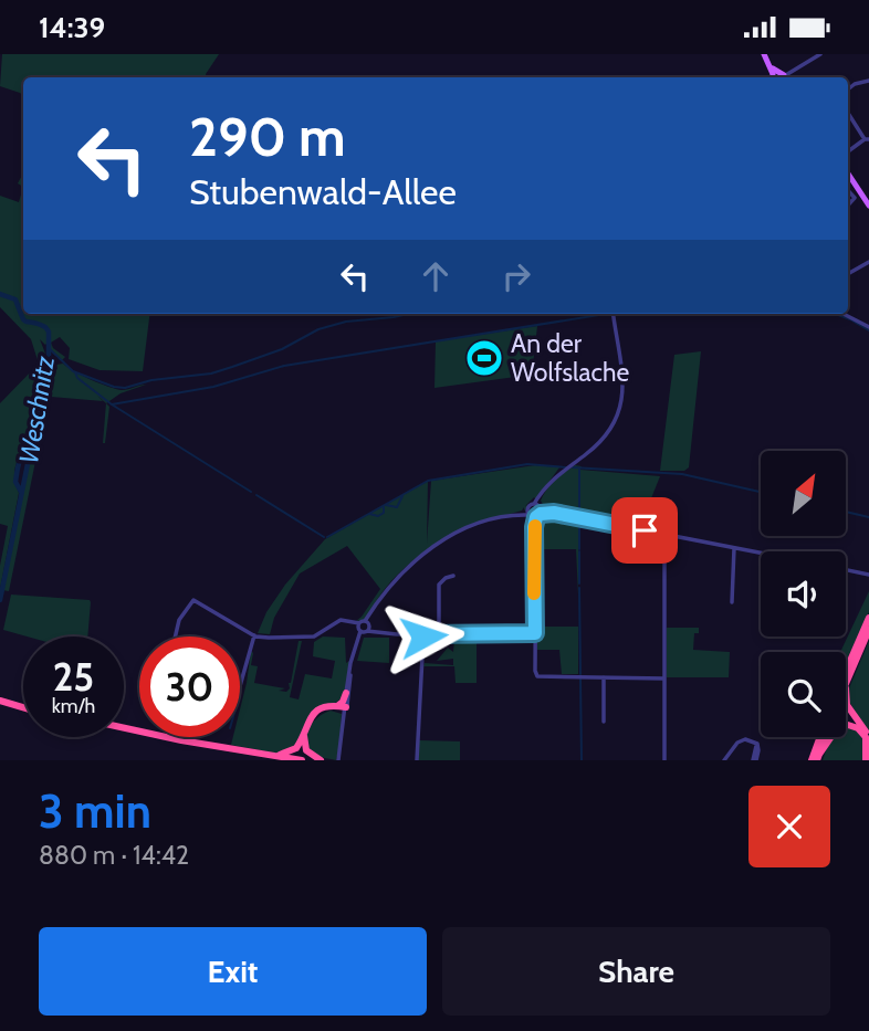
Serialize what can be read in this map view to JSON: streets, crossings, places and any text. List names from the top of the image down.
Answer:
{
  "water": ["Weschnitz"],
  "places": {
    "sports": ["An der Wolfslache"]
  },
  "north": "top right",
  "page": {
    "status": "14:39",
    "turn": ["290 m", "Stubenwald-Allee"],
    "speed": "25 km/h",
    "limit": "30",
    "heading": ["3 min", "880 m · 14:42"],
    "buttons": ["Exit", "Share"]
  }
}
